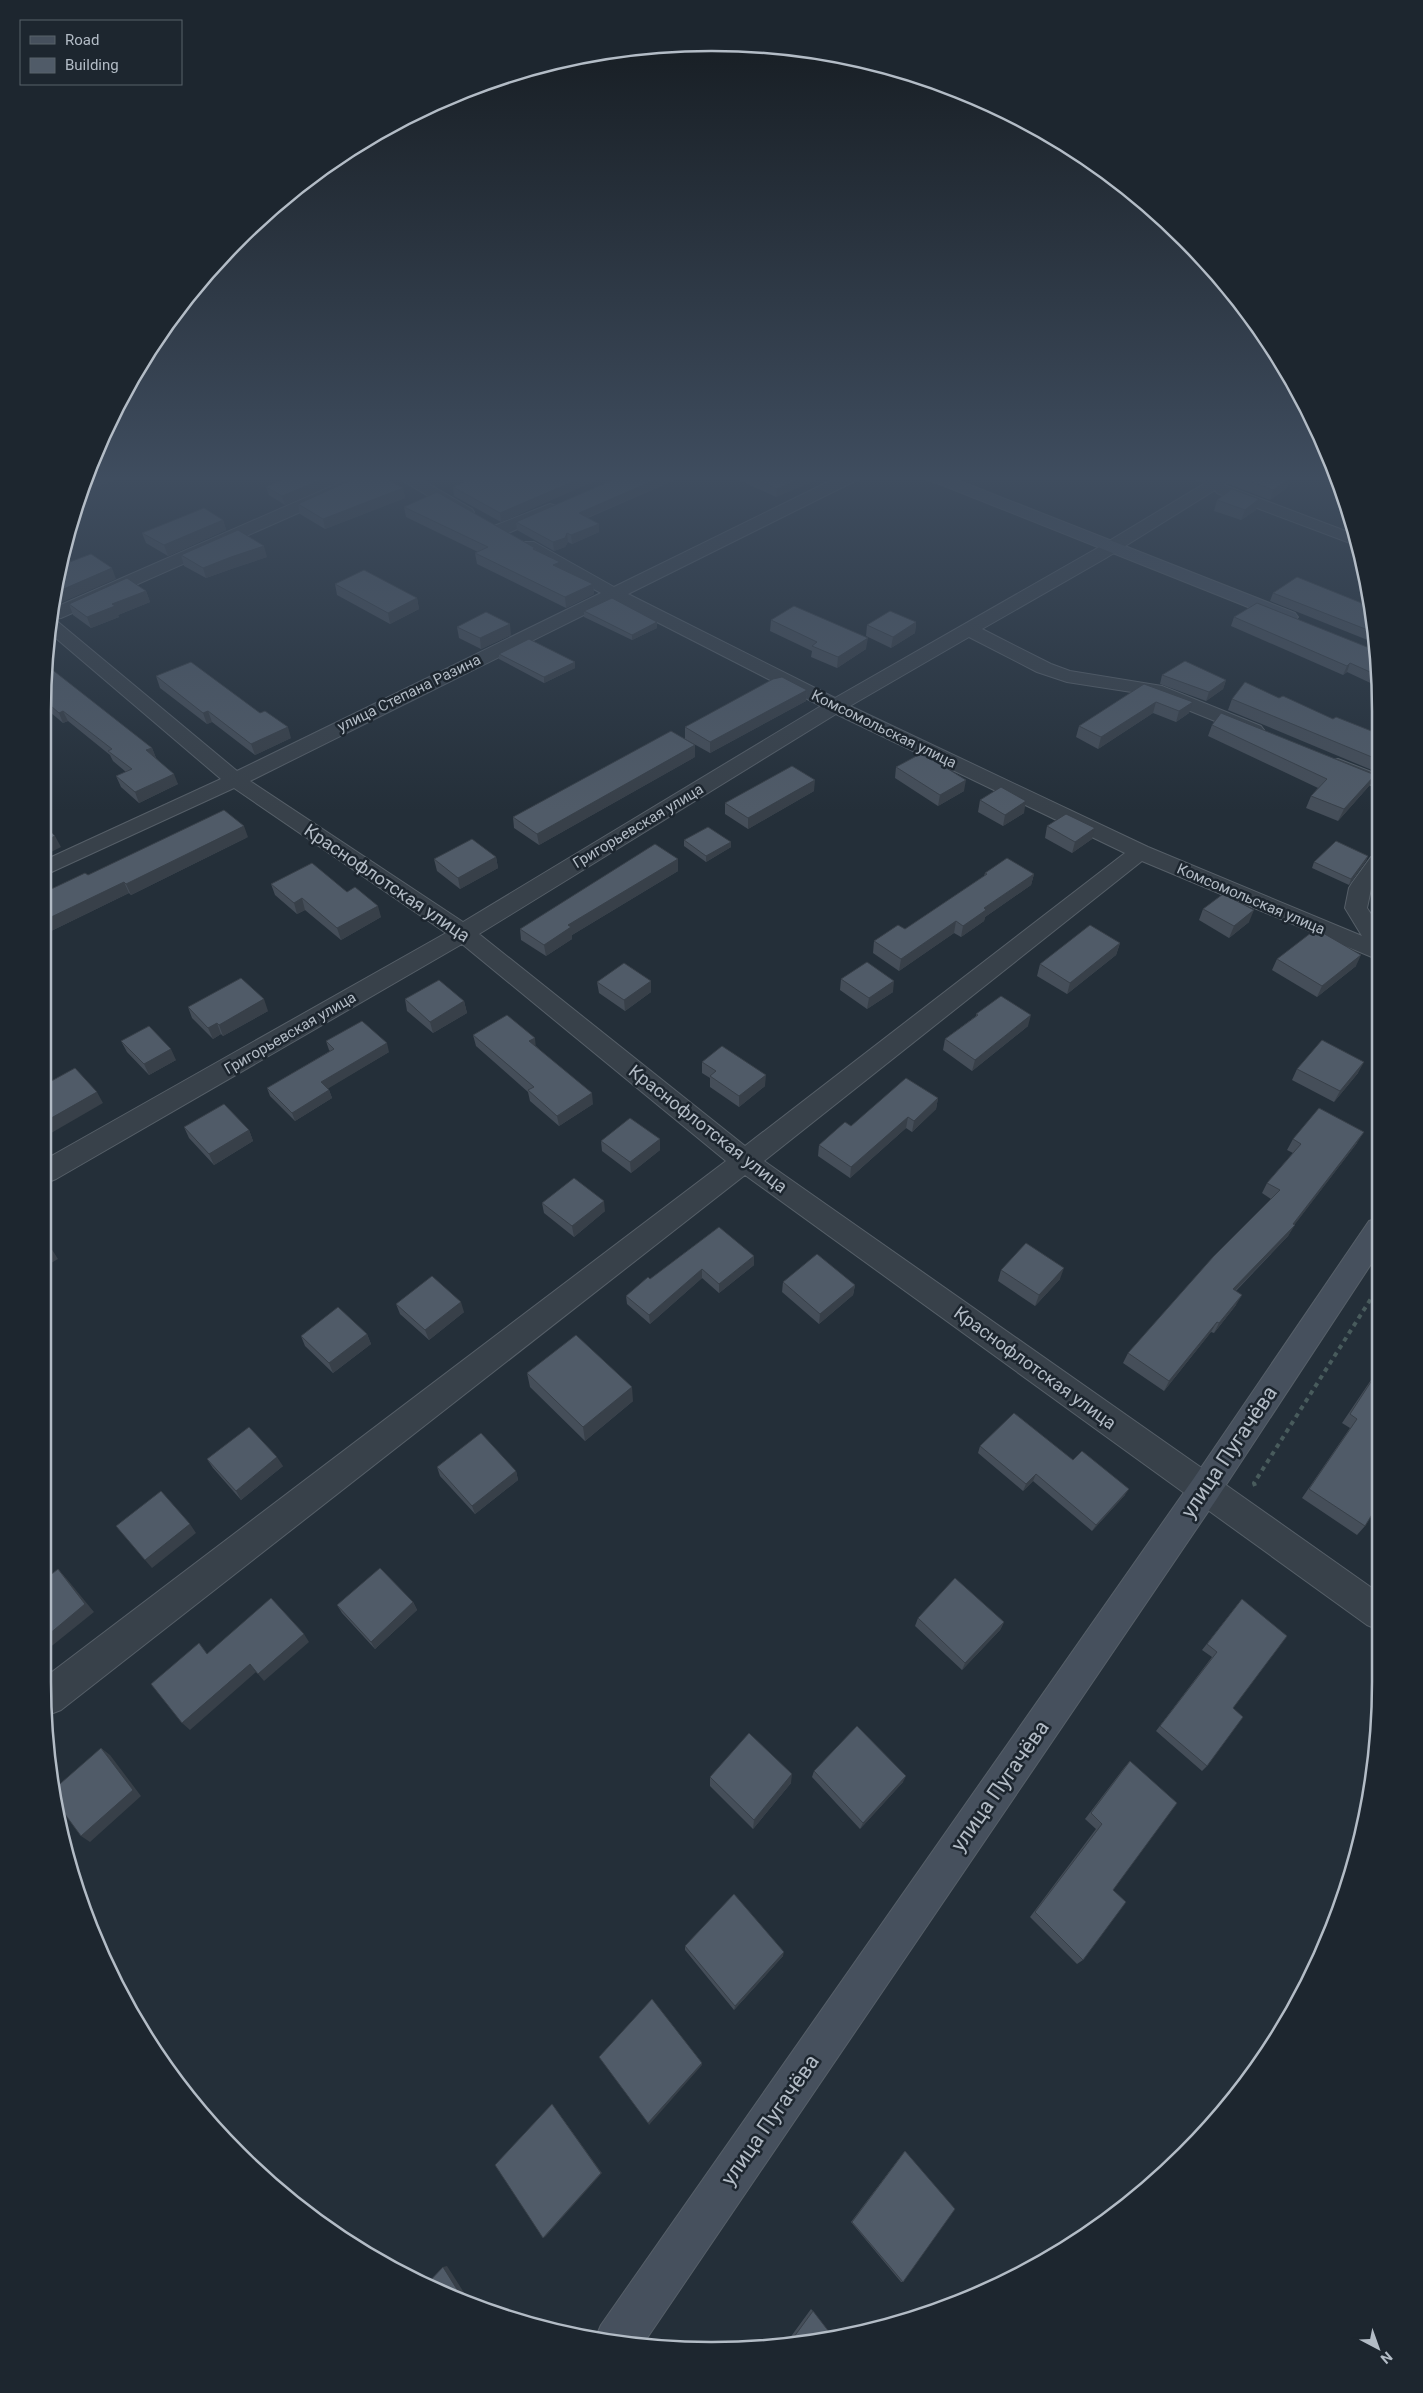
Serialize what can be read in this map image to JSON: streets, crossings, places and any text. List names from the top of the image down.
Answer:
{
  "streets": {
    "main road": ["улица Пугачёва"],
    "street": [
      "улица Степана Разина",
      "Комсомольская улица",
      "Григорьевская улица",
      "Краснофлотская улица"
    ]
  },
  "crossings": [
    ["улица Степана Разина", "Комсомольская улица"],
    ["улица Степана Разина", "Краснофлотская улица"],
    ["Комсомольская улица", "Григорьевская улица"],
    ["Григорьевская улица", "Краснофлотская улица"],
    ["Краснофлотская улица", "улица Пугачёва"]
  ],
  "legend": ["Road", "Building"],
  "north": "bottom right"
}
